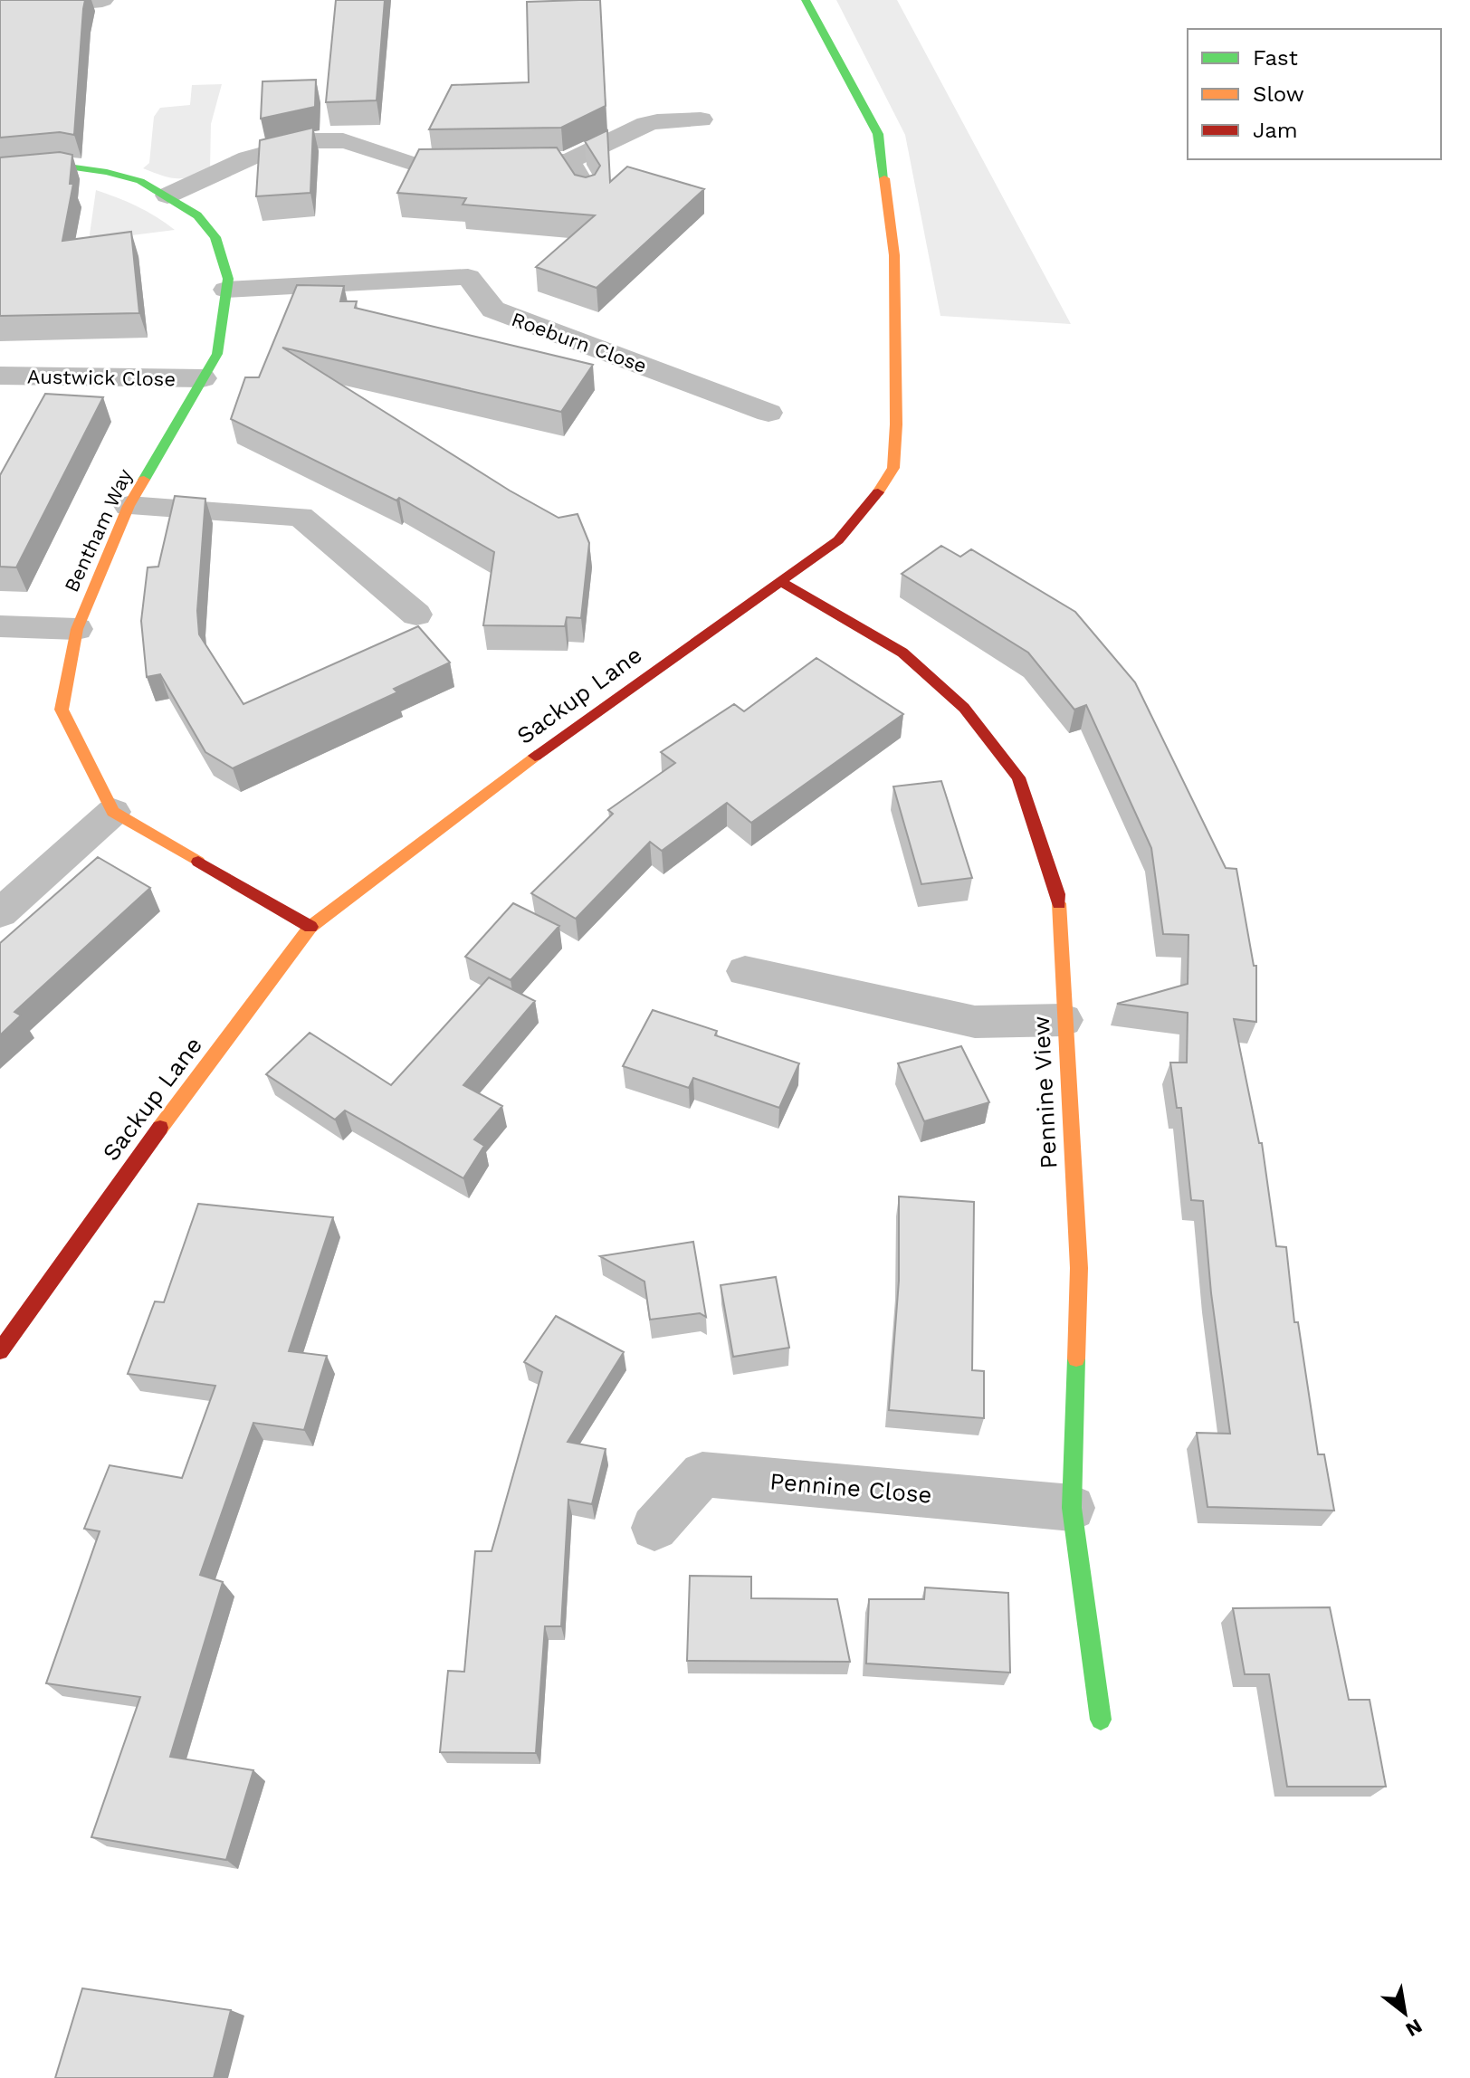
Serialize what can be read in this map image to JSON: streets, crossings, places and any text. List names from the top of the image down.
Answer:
{
  "streets": {
    "street": [
      "Roeburn Close",
      "Austwick Close",
      "Bentham Way",
      "Sackup Lane",
      "Pennine View",
      "Pennine Close"
    ]
  },
  "crossings": [
    ["Roeburn Close", "Bentham Way"],
    ["Austwick Close", "Bentham Way"],
    ["Sackup Lane", "Pennine View"],
    ["Pennine View", "Pennine Close"]
  ],
  "legend": ["Fast", "Slow", "Jam"],
  "north": "bottom right"
}
